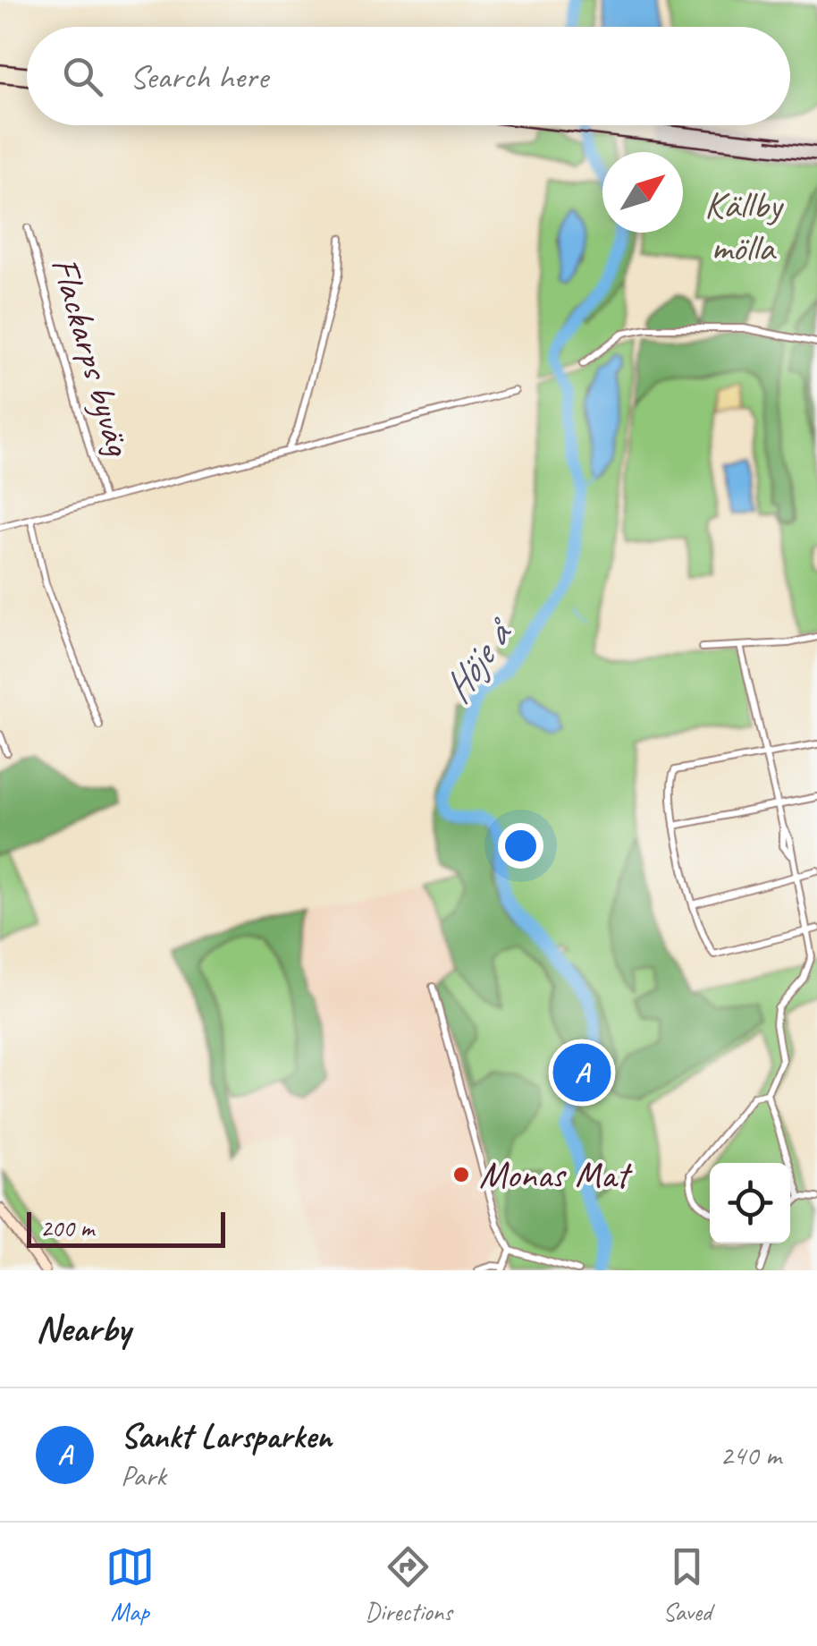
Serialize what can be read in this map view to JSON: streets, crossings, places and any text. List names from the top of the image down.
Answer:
{
  "streets": {
    "street": ["Flackarps byväg"]
  },
  "water": ["Höje å"],
  "parks": ["Källby mölla"],
  "places": ["Monas Mat"],
  "scale_bar": "200 m",
  "north": "top right",
  "page": {
    "search": "Search here",
    "pins": "A",
    "scale": "200 m",
    "heading": "Nearby",
    "list": [
      {
        "mark": "A",
        "name": "Sankt Larsparken",
        "note": "Park",
        "value": "240 m"
      }
    ],
    "nav": ["Map", "Directions", "Saved"]
  }
}
